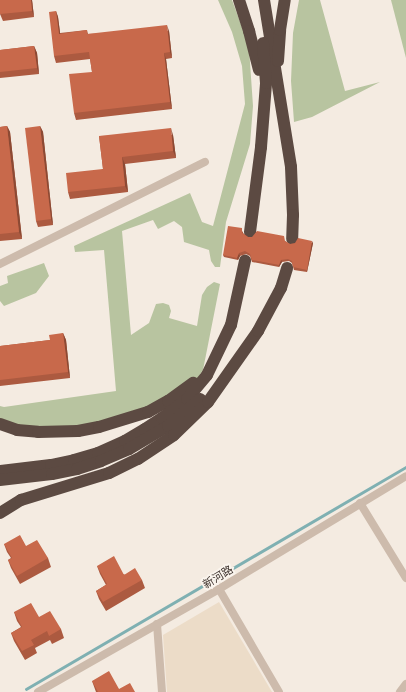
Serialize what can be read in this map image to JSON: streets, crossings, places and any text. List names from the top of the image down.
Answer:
{
  "streets": {
    "street": ["新河路"]
  }
}
